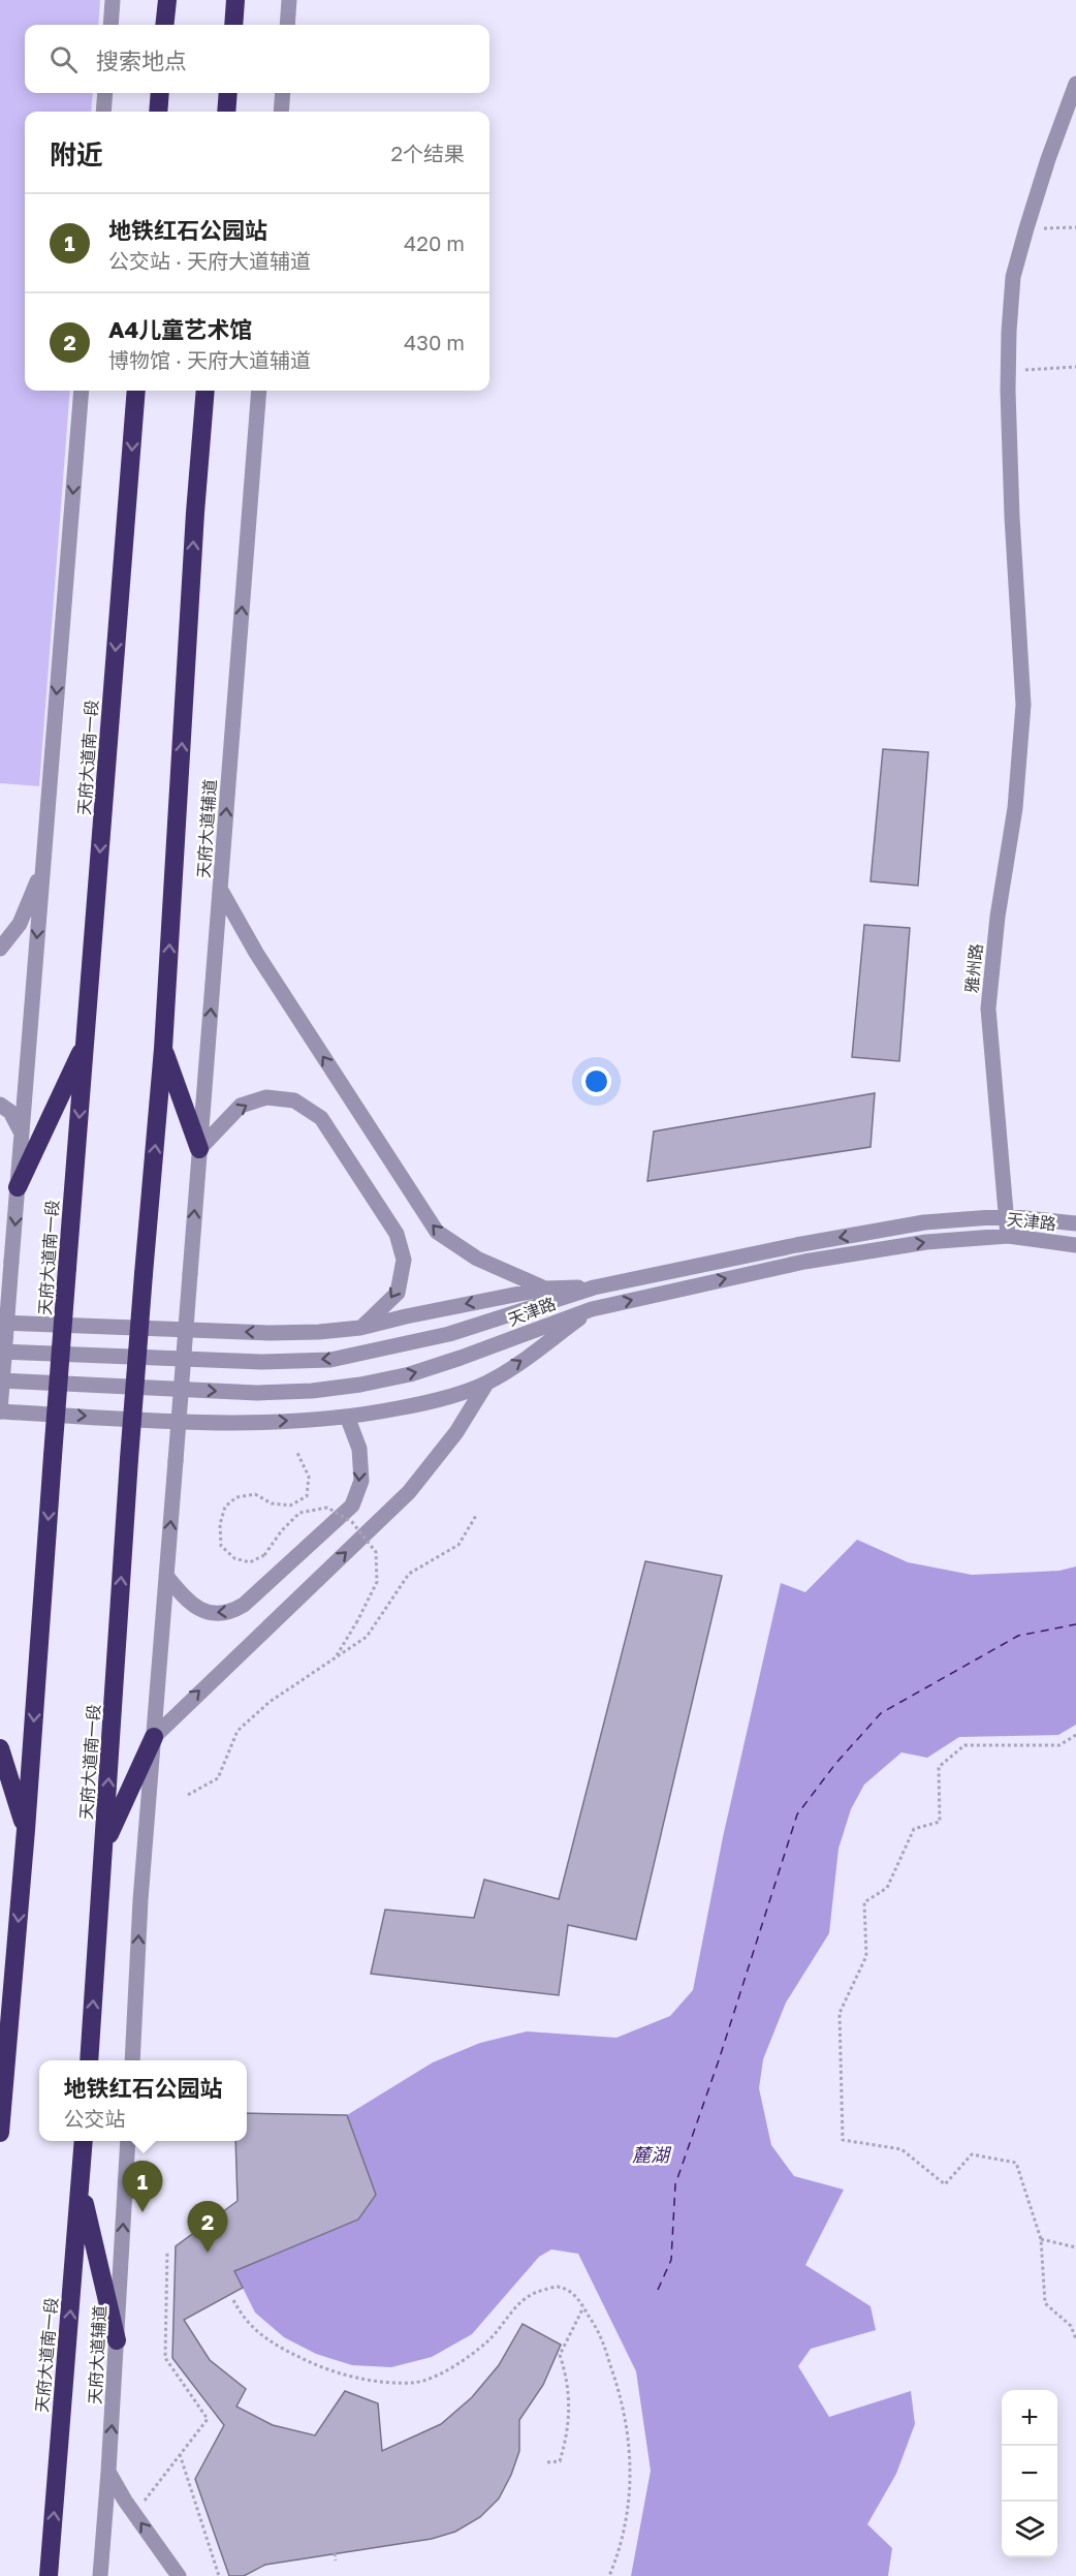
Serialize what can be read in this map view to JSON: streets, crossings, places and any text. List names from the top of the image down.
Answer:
{
  "streets": {
    "highway": ["天府大道南一段"],
    "street": ["天府大道辅道", "雅州路", "天津路"]
  },
  "crossings": [
    ["雅州路", "天津路"]
  ],
  "one_way": ["天府大道辅道"],
  "water": ["麓湖"],
  "page": {
    "search": "搜索地点",
    "heading": ["附近", "2个结果"],
    "list": [
      {
        "mark": "1",
        "name": "地铁红石公园站",
        "note": "公交站 · 天府大道辅道",
        "value": "420 m"
      },
      {
        "mark": "2",
        "name": "A4儿童艺术馆",
        "note": "博物馆 · 天府大道辅道",
        "value": "430 m"
      }
    ],
    "popup": ["地铁红石公园站", "公交站"],
    "pins": ["1", "2"],
    "map_buttons": ["+", "−"]
  }
}
